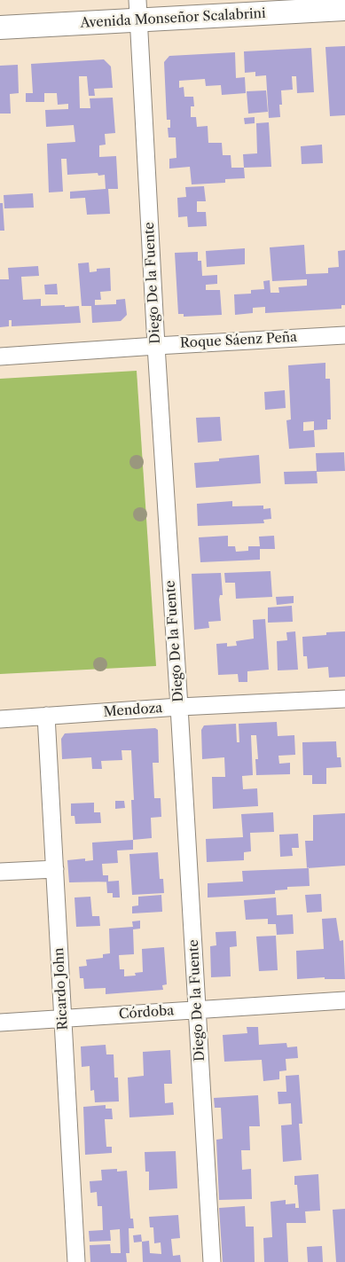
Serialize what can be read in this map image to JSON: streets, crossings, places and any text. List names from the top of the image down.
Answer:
{
  "streets": {
    "main road": ["Avenida Monseñor Scalabrini"],
    "street": [
      "Diego De la Fuente",
      "Roque Sáenz Peña",
      "Mendoza",
      "Ricardo John",
      "Córdoba"
    ]
  },
  "crossings": [
    ["Avenida Monseñor Scalabrini", "Diego De la Fuente"],
    ["Diego De la Fuente", "Roque Sáenz Peña"],
    ["Diego De la Fuente", "Mendoza"],
    ["Diego De la Fuente", "Córdoba"],
    ["Mendoza", "Ricardo John"],
    ["Ricardo John", "Córdoba"]
  ]
}
